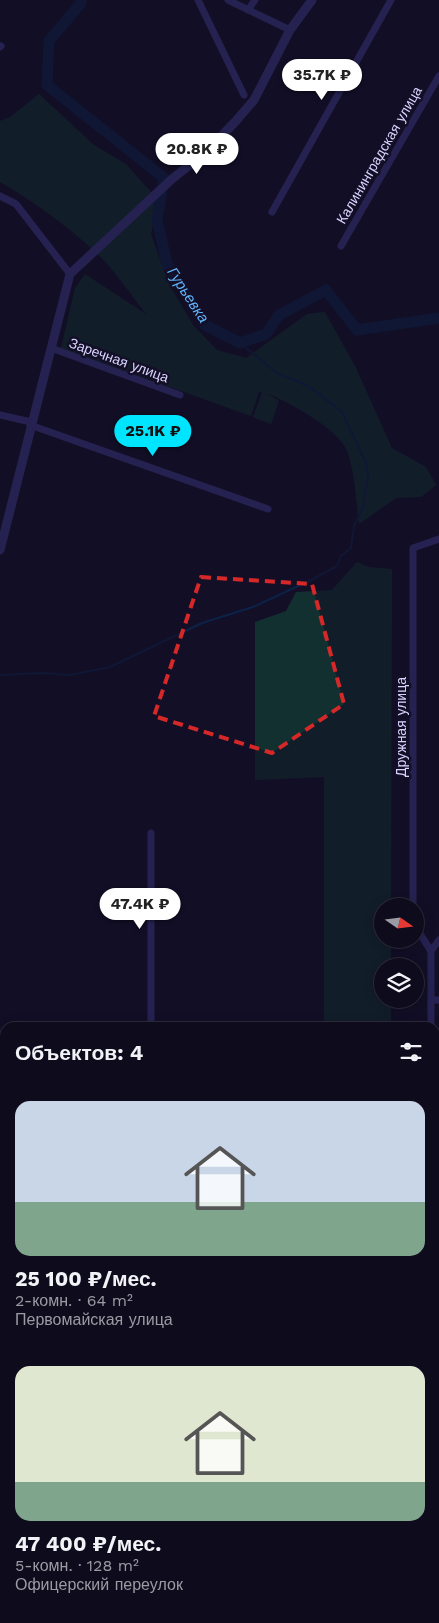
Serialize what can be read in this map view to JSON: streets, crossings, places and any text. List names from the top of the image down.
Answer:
{
  "streets": {
    "street": ["Калининградская улица", "Заречная улица", "Дружная улица"]
  },
  "water": ["Гурьевка"],
  "north": "right",
  "page": {
    "price": [
      "35.7K ₽",
      "20.8K ₽",
      "25.1K ₽",
      "47.4K ₽"
    ],
    "heading": "Объектов: 4",
    "list": [
      {
        "name": "25 100 ₽/мес.",
        "note": "2-комн. · 64 m² · Первомайская улица"
      },
      {
        "name": "47 400 ₽/мес.",
        "note": "5-комн. · 128 m² · Офицерский переулок"
      }
    ]
  }
}
